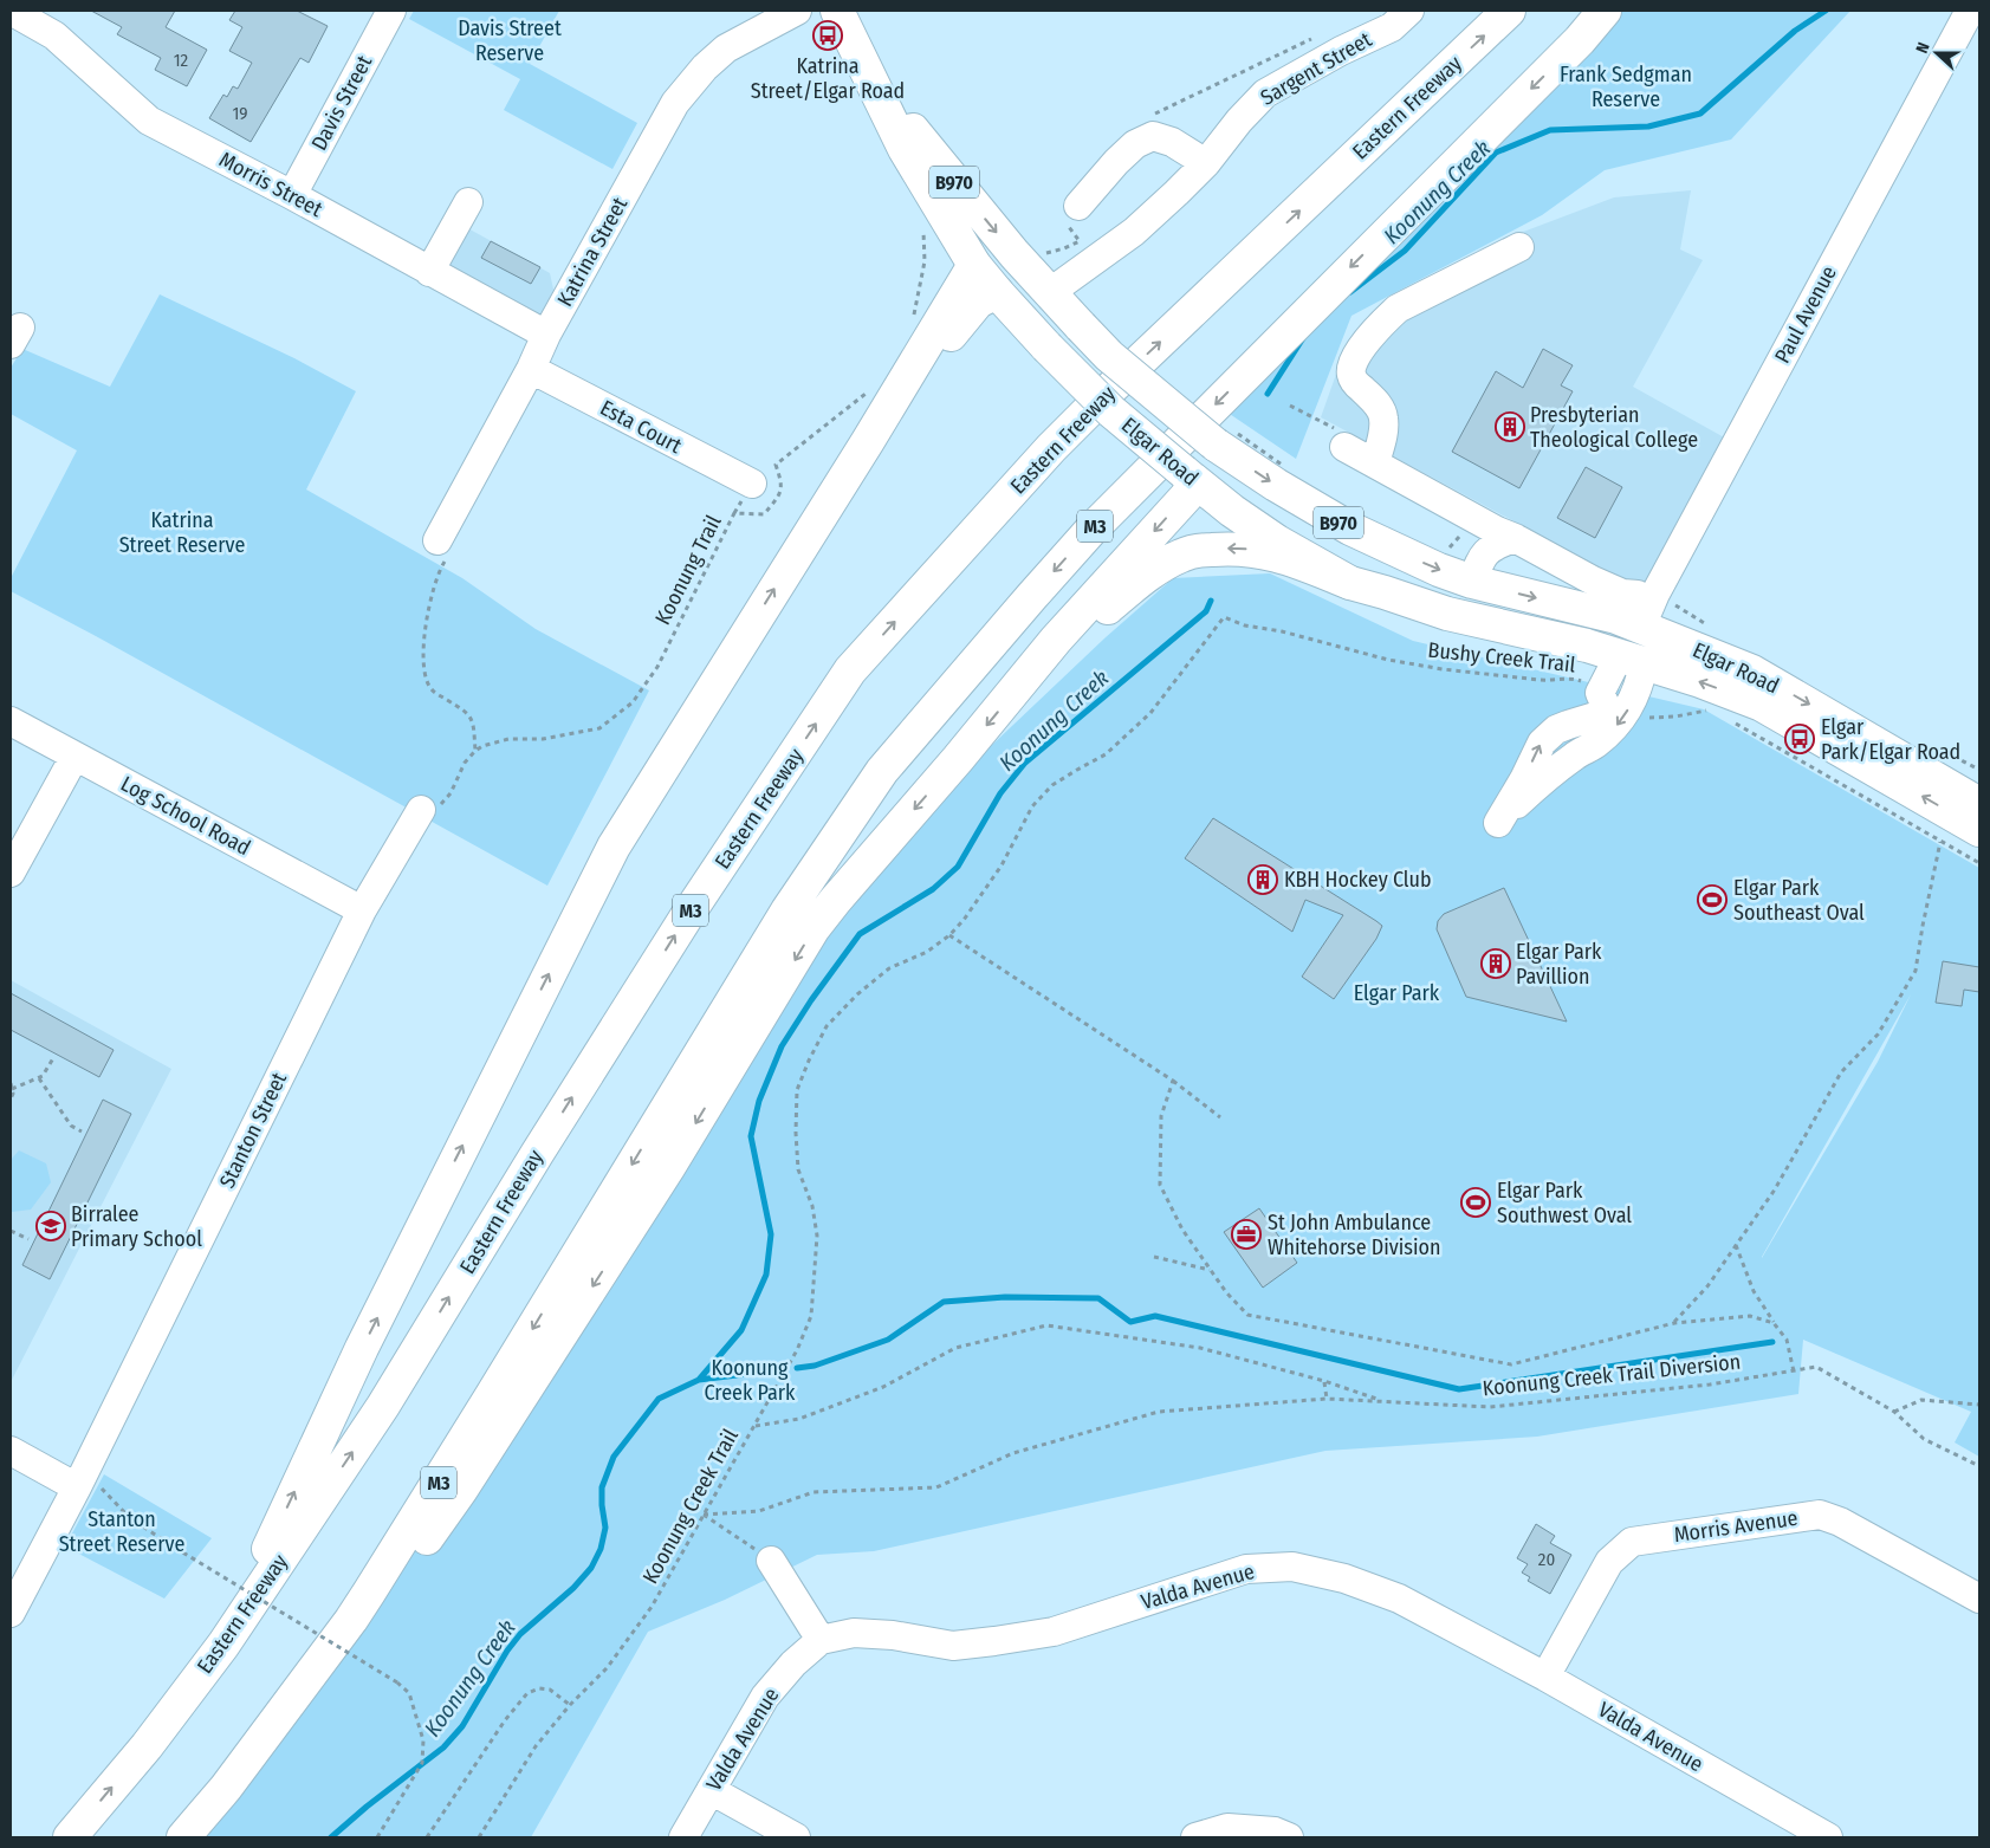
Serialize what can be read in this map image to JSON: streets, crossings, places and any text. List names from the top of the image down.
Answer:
{
  "streets": {
    "main road": [
      "Eastern Freeway",
      "B970",
      "Elgar Road",
      "M3"
    ],
    "street": [
      "Sargent Street",
      "Davis Street",
      "Morris Street",
      "Katrina Street",
      "Paul Avenue",
      "Esta Court",
      "Log School Road",
      "Stanton Street",
      "Morris Avenue",
      "Valda Avenue"
    ],
    "path": [
      "Koonung Trail",
      "Bushy Creek Trail",
      "Koonung Creek Trail Diversion",
      "Koonung Creek Trail"
    ]
  },
  "crossings": [
    ["Sargent Street", "Elgar Road"],
    ["Davis Street", "Morris Street"],
    ["Morris Street", "Katrina Street"],
    ["Katrina Street", "Esta Court"],
    ["Paul Avenue", "Elgar Road"],
    ["Bushy Creek Trail", "Koonung Creek Trail"],
    ["Log School Road", "Stanton Street"],
    ["Koonung Creek Trail Diversion", "Koonung Creek Trail"],
    ["Morris Avenue", "Valda Avenue"]
  ],
  "water": ["Koonung Creek"],
  "parks": [
    "Davis Street Reserve",
    "Frank Sedgman Reserve",
    "Katrina Street Reserve",
    "Elgar Park",
    "Koonung Creek Park",
    "Stanton Street Reserve"
  ],
  "places": {
    "bus stop": ["Katrina Street/Elgar Road", "Elgar Park/Elgar Road"],
    "building": ["Presbyterian Theological College", "KBH Hockey Club", "Elgar Park Pavillion"],
    "sports": ["Elgar Park Southeast Oval", "Elgar Park Southwest Oval"],
    "school or university": ["Birralee Primary School"],
    "office": ["St John Ambulance Whitehorse Division"]
  },
  "house_numbers": ["12", "19", "20"],
  "north": "left"
}
